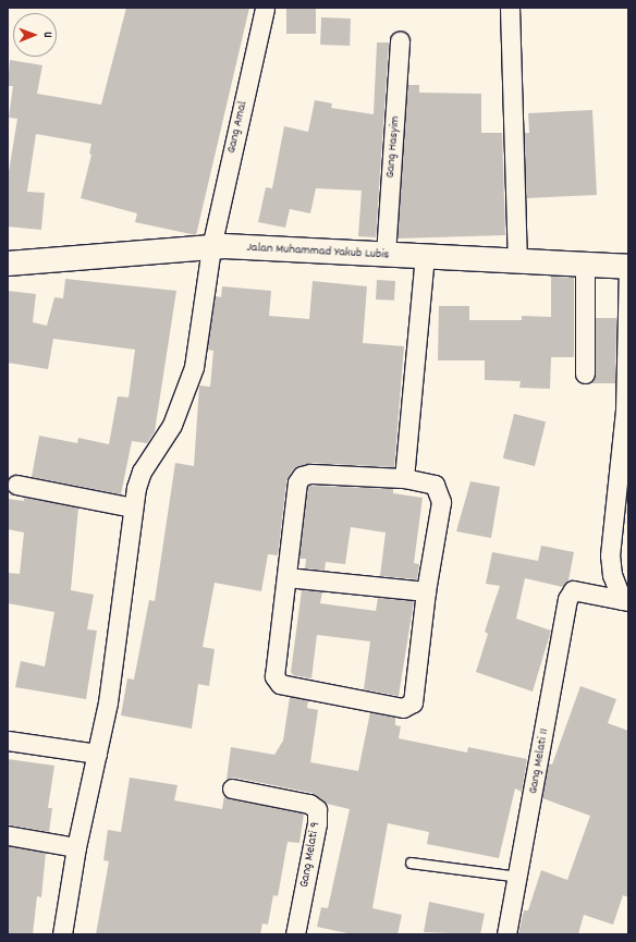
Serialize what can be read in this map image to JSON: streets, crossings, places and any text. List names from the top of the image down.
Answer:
{
  "streets": {
    "main road": ["Jalan Muhammad Yakub Lubis"],
    "street": [
      "Gang Amal",
      "Gang Hasyim",
      "Gang Melati 11",
      "Gang Melati 9"
    ]
  },
  "crossings": [
    ["Gang Amal", "Jalan Muhammad Yakub Lubis"],
    ["Gang Hasyim", "Jalan Muhammad Yakub Lubis"]
  ],
  "north": "right"
}
